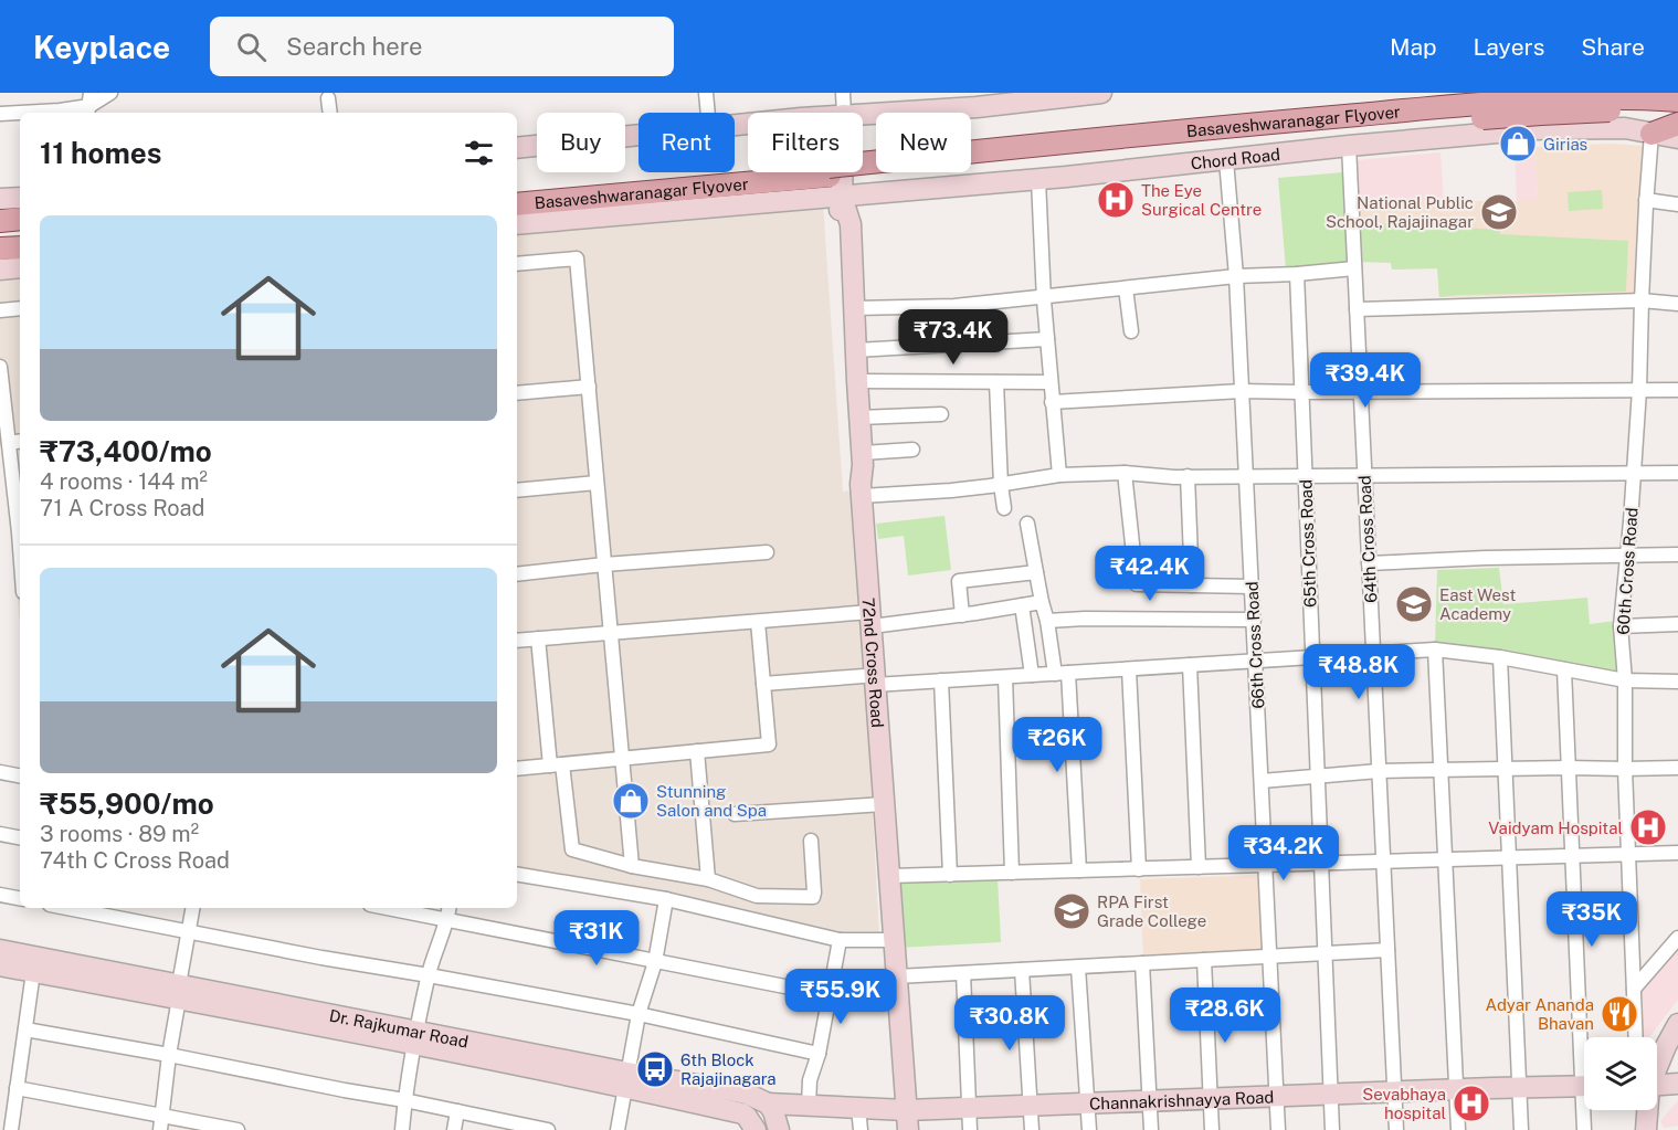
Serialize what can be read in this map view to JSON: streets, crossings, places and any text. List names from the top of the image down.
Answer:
{
  "streets": {
    "main road": ["Basaveshwaranagar Flyover"],
    "street": [
      "Chord Road",
      "64th Cross Road",
      "65th Cross Road",
      "60th Cross Road",
      "66th Cross Road",
      "72nd Cross Road",
      "Dr. Rajkumar Road",
      "Channakrishnayya Road"
    ]
  },
  "crossings": [
    ["Chord Road", "64th Cross Road"],
    ["Chord Road", "60th Cross Road"],
    ["Chord Road", "66th Cross Road"],
    ["Chord Road", "72nd Cross Road"],
    ["64th Cross Road", "Channakrishnayya Road"],
    ["65th Cross Road", "Channakrishnayya Road"],
    ["66th Cross Road", "Channakrishnayya Road"],
    ["72nd Cross Road", "Channakrishnayya Road"],
    ["Dr. Rajkumar Road", "Channakrishnayya Road"]
  ],
  "places": {
    "shop": ["Girias", "Stunning Salon and Spa"],
    "hospital": ["The Eye Surgical Centre", "Vaidyam Hospital", "Sevabhaya hospital"],
    "school or university": ["National Public School, Rajajinagar", "East West Academy", "RPA First Grade College"],
    "restaurant": ["Adyar Ananda Bhavan"],
    "bus stop": ["6th Block Rajajinagara"]
  },
  "page": {
    "header": "Keyplace",
    "search": "Search here",
    "nav": ["Map", "Layers", "Share"],
    "chip": [
      "Buy",
      "Rent",
      "Filters",
      "New"
    ],
    "heading": "11 homes",
    "list": [
      {
        "name": "₹73,400/mo",
        "note": "4 rooms · 144 m² · 71 A Cross Road"
      },
      {
        "name": "₹55,900/mo",
        "note": "3 rooms · 89 m² · 74th C Cross Road"
      }
    ],
    "price": [
      "₹73.4K",
      "₹39.4K",
      "₹42.4K",
      "₹48.8K",
      "₹26K",
      "₹34.2K",
      "₹35K",
      "₹31K",
      "₹55.9K",
      "₹28.6K",
      "₹30.8K"
    ]
  }
}
